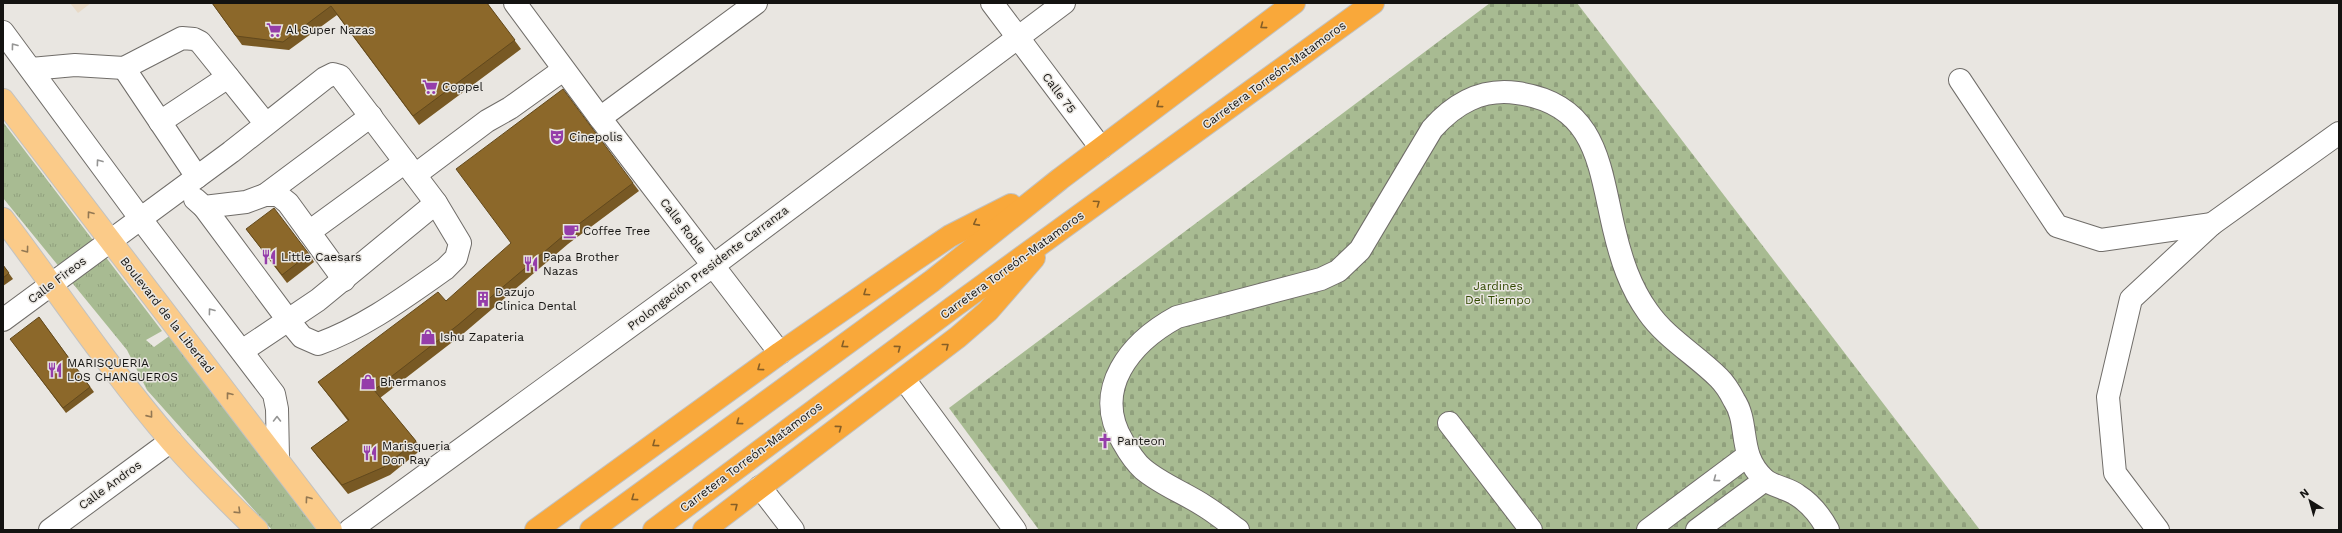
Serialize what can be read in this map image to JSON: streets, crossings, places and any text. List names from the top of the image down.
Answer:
{
  "streets": {
    "highway": ["Carretera Torreón-Matamoros"],
    "main road": ["Boulevard de la Libertad"],
    "street": [
      "Calle 75",
      "Calle Roble",
      "Prolongación Presidente Carranza",
      "Calle Fireos",
      "Calle Andros"
    ]
  },
  "crossings": [
    ["Calle 75", "Prolongación Presidente Carranza"],
    ["Calle Roble", "Prolongación Presidente Carranza"],
    ["Calle Fireos", "Boulevard de la Libertad"]
  ],
  "parks": ["Jardines Del Tiempo"],
  "places": {
    "supermarket": ["Al Super Nazas", "Coppel"],
    "theatre": ["Cinepolis"],
    "cafe": ["Coffee Tree"],
    "restaurant": [
      "Little Caesars",
      "Papa Brother Nazas",
      "MARISQUERIA LOS CHANGUEROS",
      "Marisqueria Don Ray"
    ],
    "building": ["Dazujo Clinica Dental"],
    "shop": ["Ishu Zapateria", "Bhermanos"],
    "church": ["Panteon"]
  },
  "north": "top left"
}
